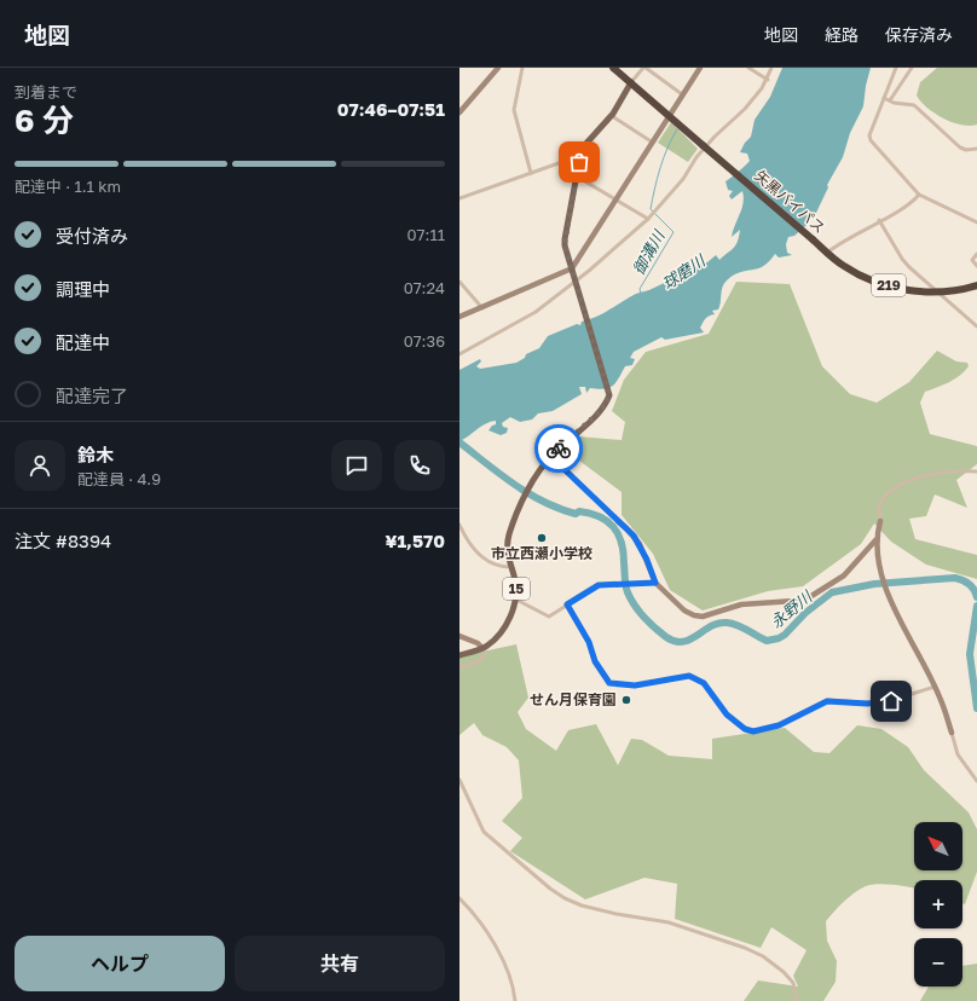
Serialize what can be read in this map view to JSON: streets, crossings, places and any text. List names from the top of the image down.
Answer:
{
  "streets": {
    "highway": ["矢黒バイパス", "219"],
    "main road": ["15"]
  },
  "water": ["御溝川", "球磨川", "永野川"],
  "places": ["市立西瀬小学校", "せん月保育園"],
  "north": "top left",
  "page": {
    "header": "地図",
    "nav": ["地図", "経路", "保存済み"],
    "heading": ["6 分", "到着まで", "07:46–07:51"],
    "panel": [
      "鈴木",
      "配達員 · 4.9",
      "注文 #8394",
      "¥1,570"
    ],
    "bar": "配達中 · 1.1 km",
    "list": [
      ["受付済み", "07:11"],
      ["調理中", "07:24"],
      ["配達中", "07:36"],
      "配達完了"
    ],
    "map_buttons": ["+", "−"],
    "buttons": ["ヘルプ", "共有"]
  }
}
